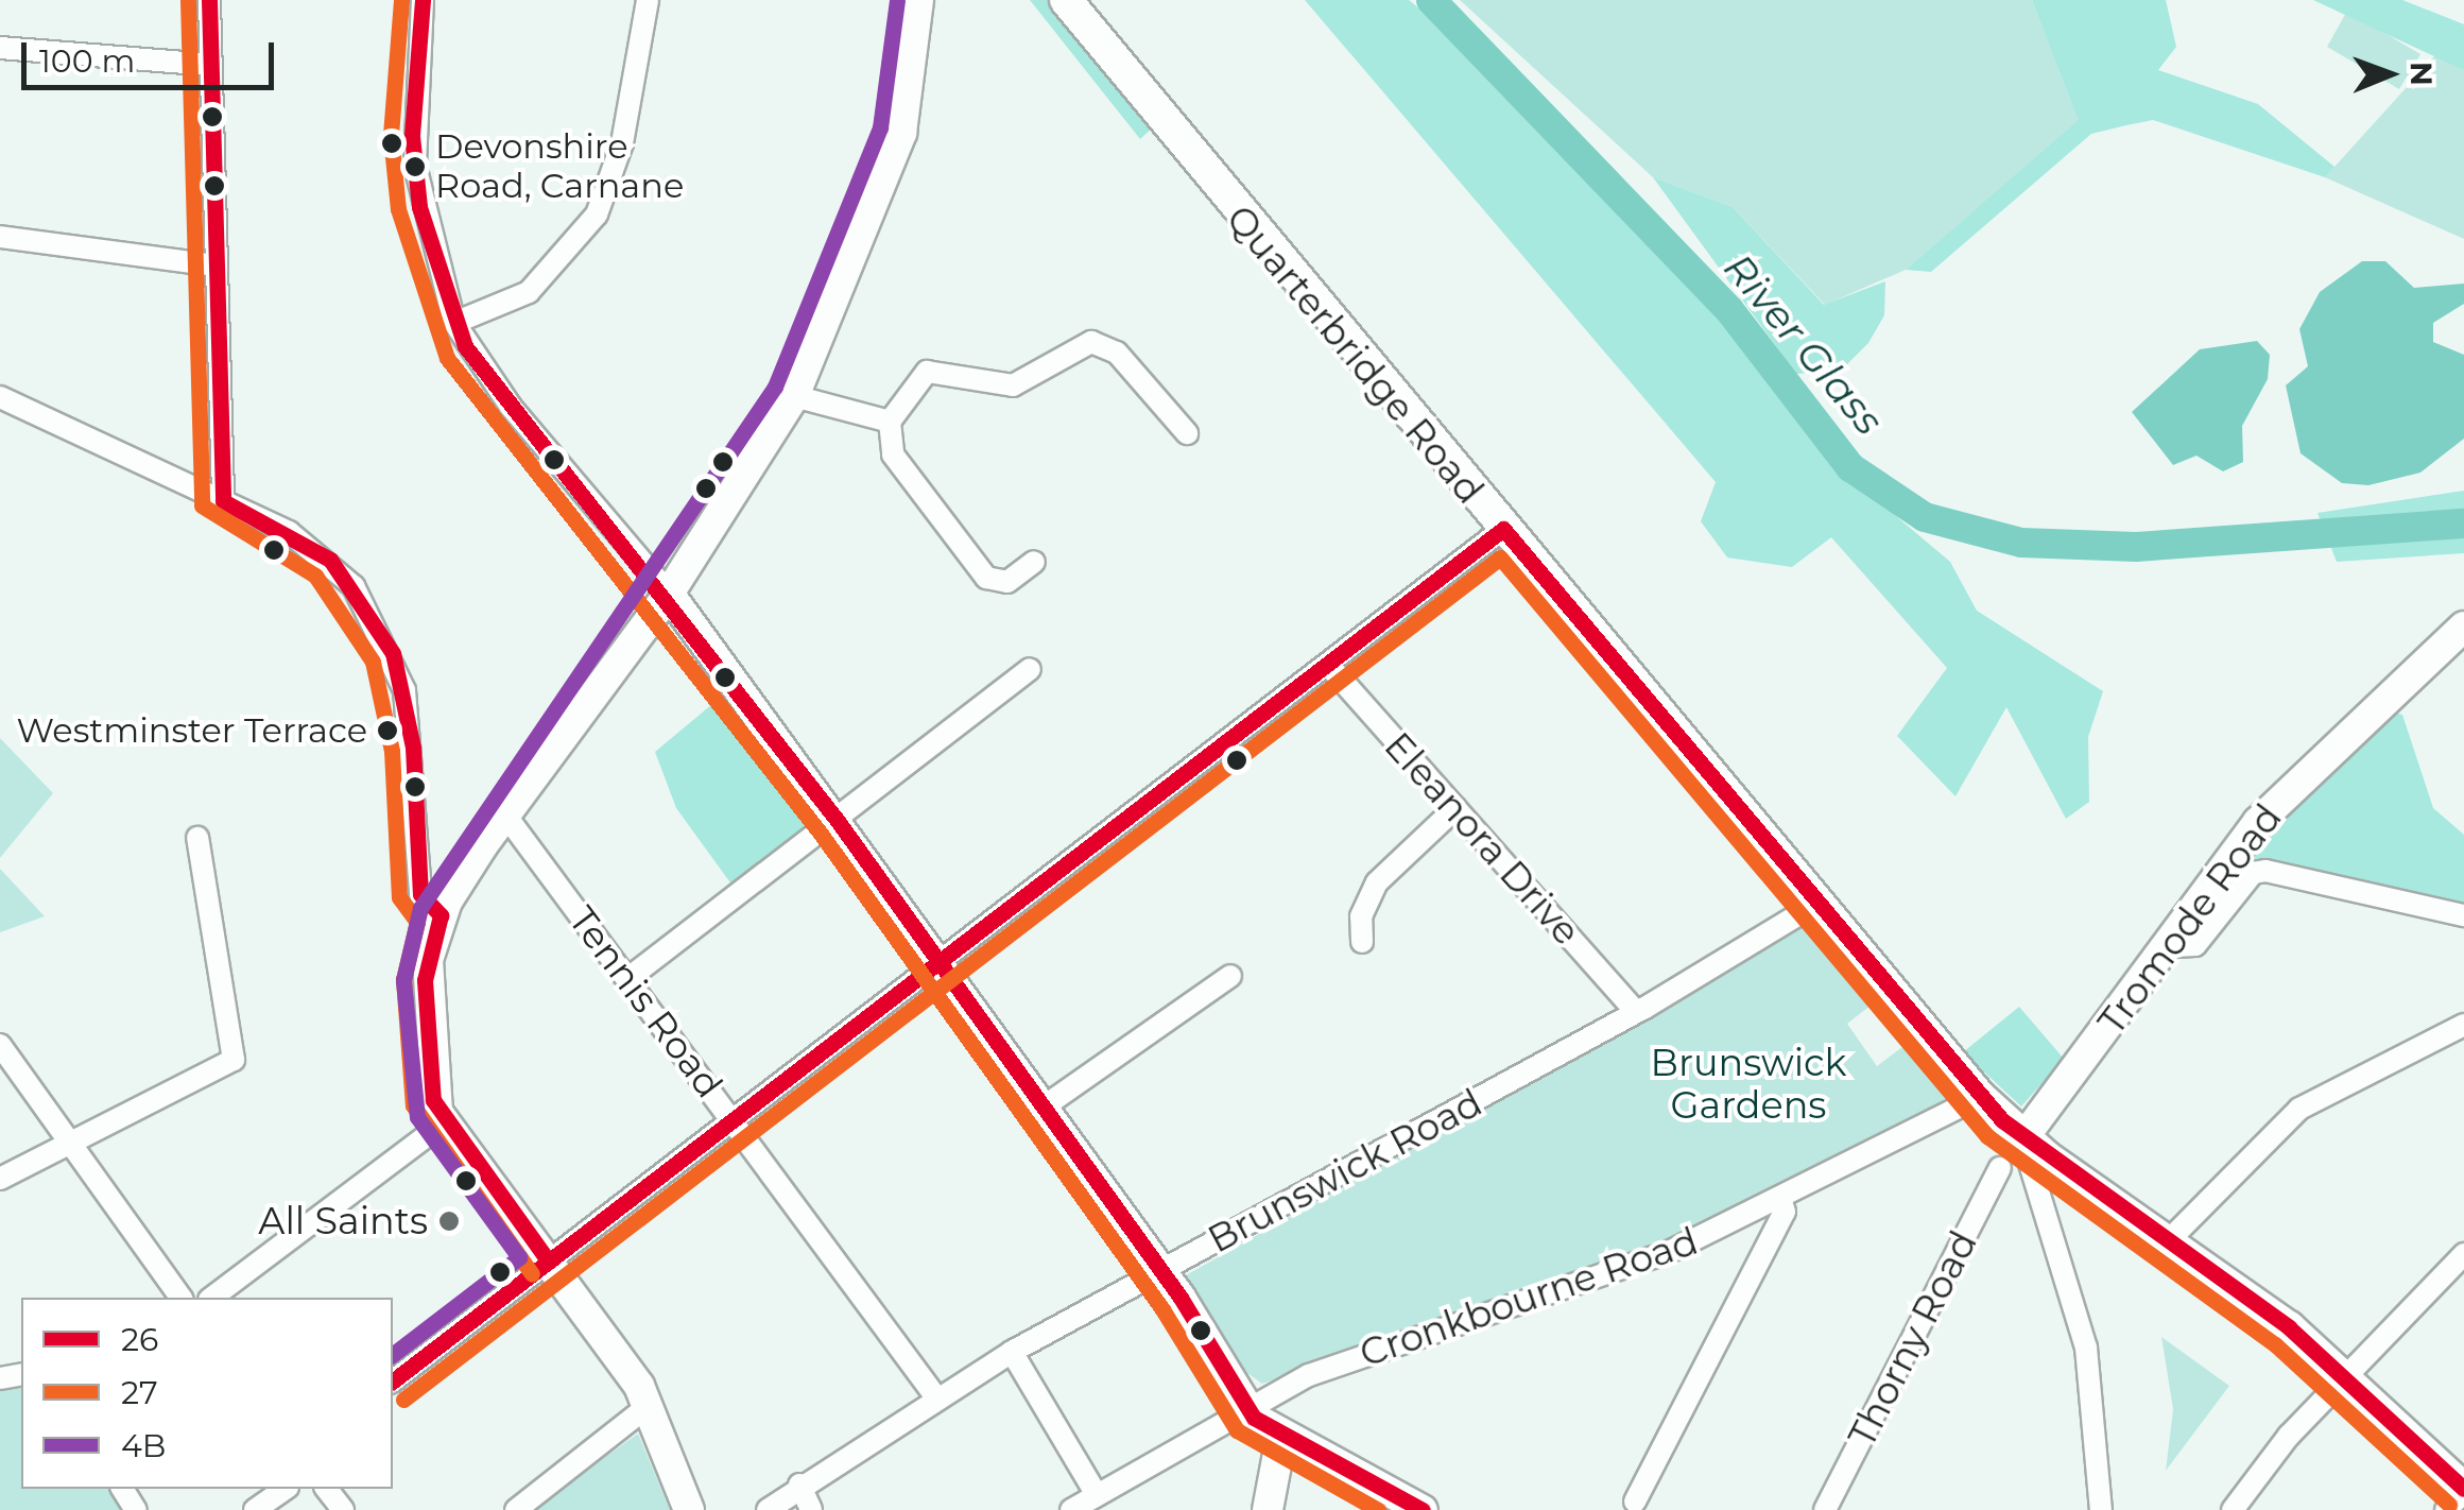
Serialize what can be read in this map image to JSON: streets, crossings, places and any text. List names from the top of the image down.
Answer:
{
  "streets": {
    "highway": ["Quarterbridge Road"],
    "main road": ["Tromode Road"],
    "street": [
      "Eleanora Drive",
      "Tennis Road",
      "Brunswick Road",
      "Cronkbourne Road",
      "Thorny Road"
    ]
  },
  "crossings": [
    ["Quarterbridge Road", "Tromode Road"],
    ["Quarterbridge Road", "Brunswick Road"],
    ["Quarterbridge Road", "Cronkbourne Road"],
    ["Eleanora Drive", "Brunswick Road"],
    ["Tennis Road", "Brunswick Road"]
  ],
  "water": ["River Glass"],
  "parks": ["Brunswick Gardens"],
  "places": ["Devonshire Road, Carnane", "Westminster Terrace", "All Saints"],
  "lines": ["transit line 26", "transit line 27", "transit line 4B"],
  "legend": ["26", "27", "4B"],
  "scale_bar": "100 m",
  "north": "right"
}
